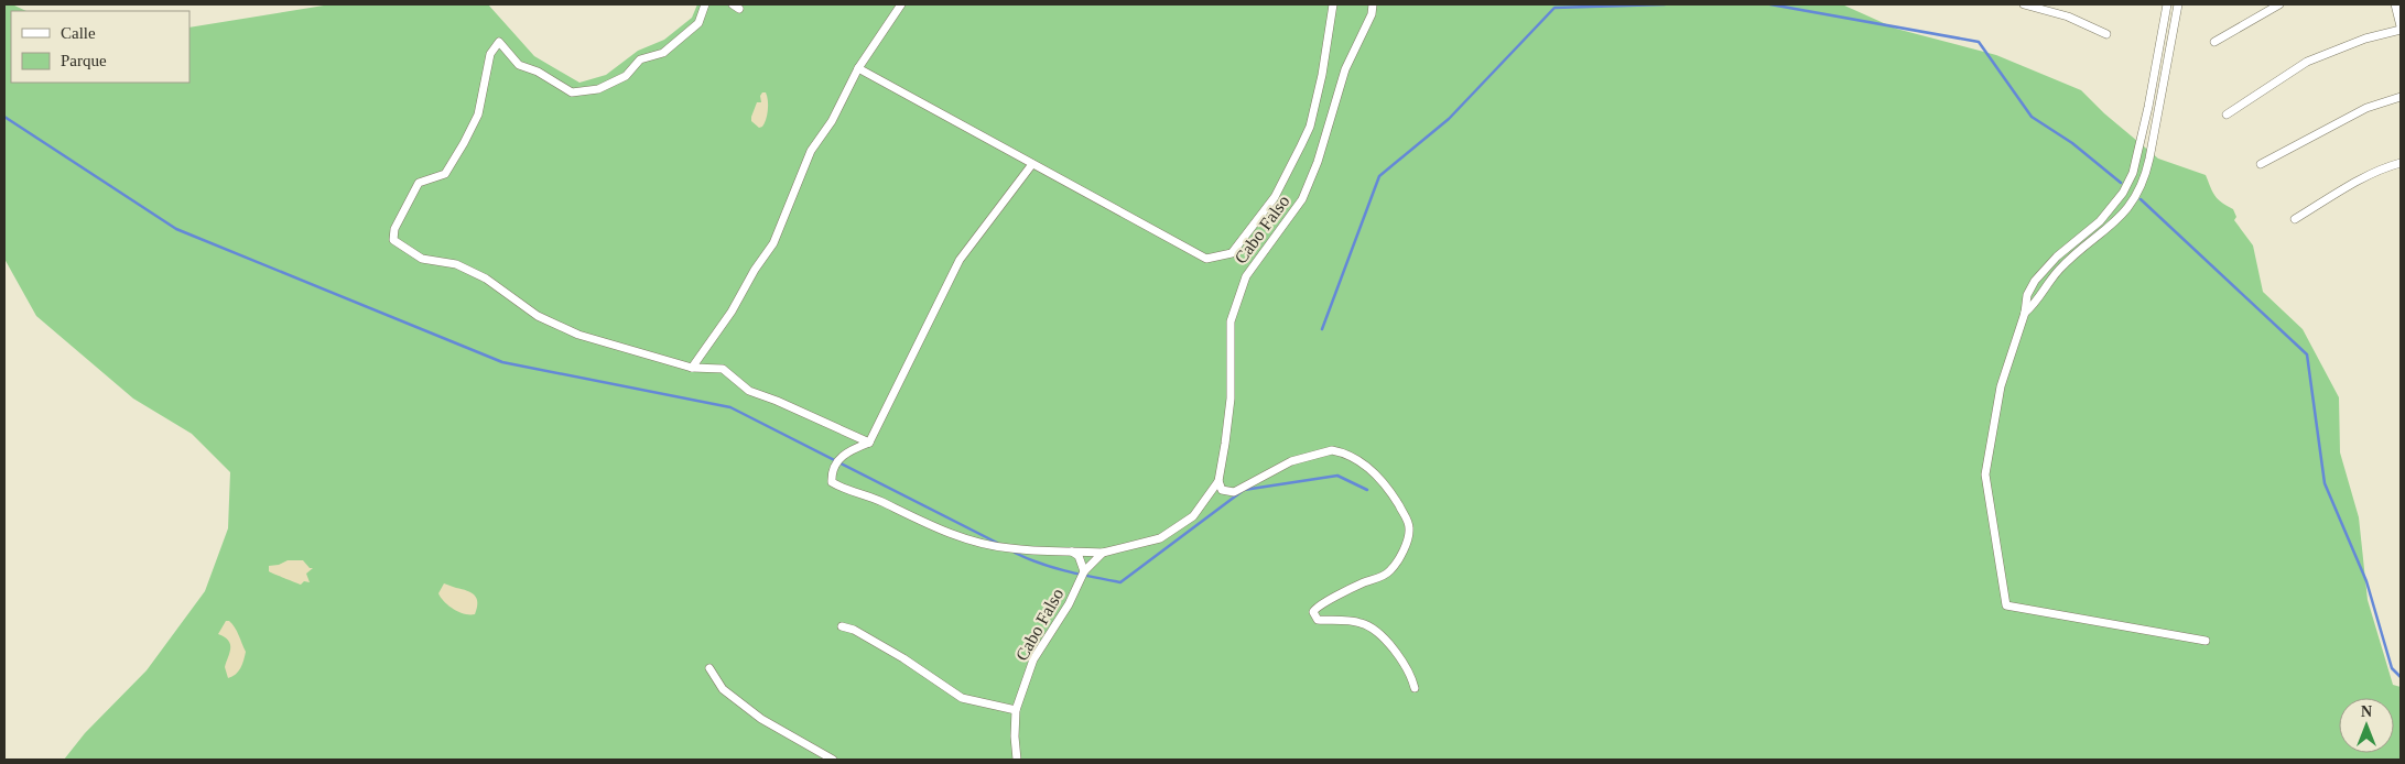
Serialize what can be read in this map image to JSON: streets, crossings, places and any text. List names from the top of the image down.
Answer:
{
  "streets": {
    "street": ["Cabo Falso"]
  },
  "legend": ["Calle", "Parque"],
  "north": "top"
}
